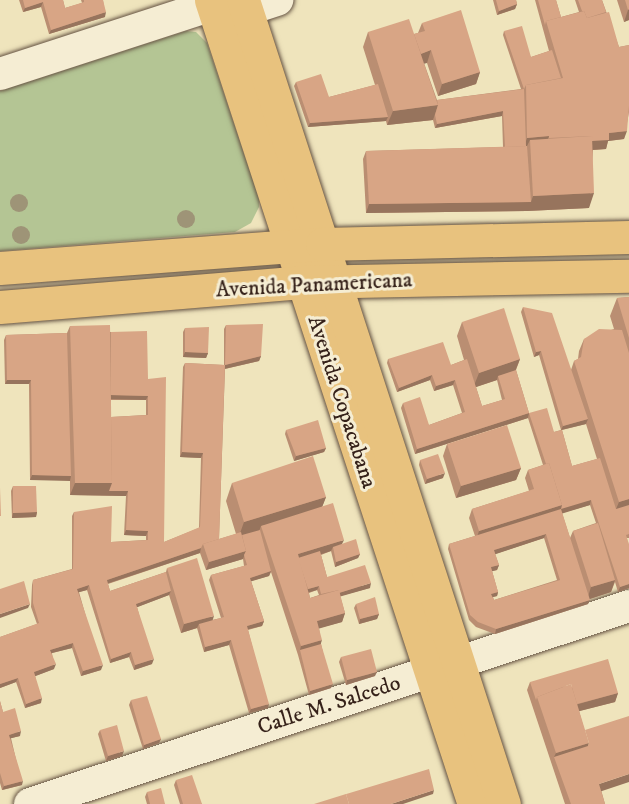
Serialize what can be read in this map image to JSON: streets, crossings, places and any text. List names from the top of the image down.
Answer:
{
  "streets": {
    "main road": ["Avenida Panamericana", "Avenida Copacabana"],
    "street": ["Calle M. Salcedo"]
  },
  "crossings": [
    ["Avenida Panamericana", "Avenida Copacabana"],
    ["Avenida Copacabana", "Calle M. Salcedo"]
  ]
}
